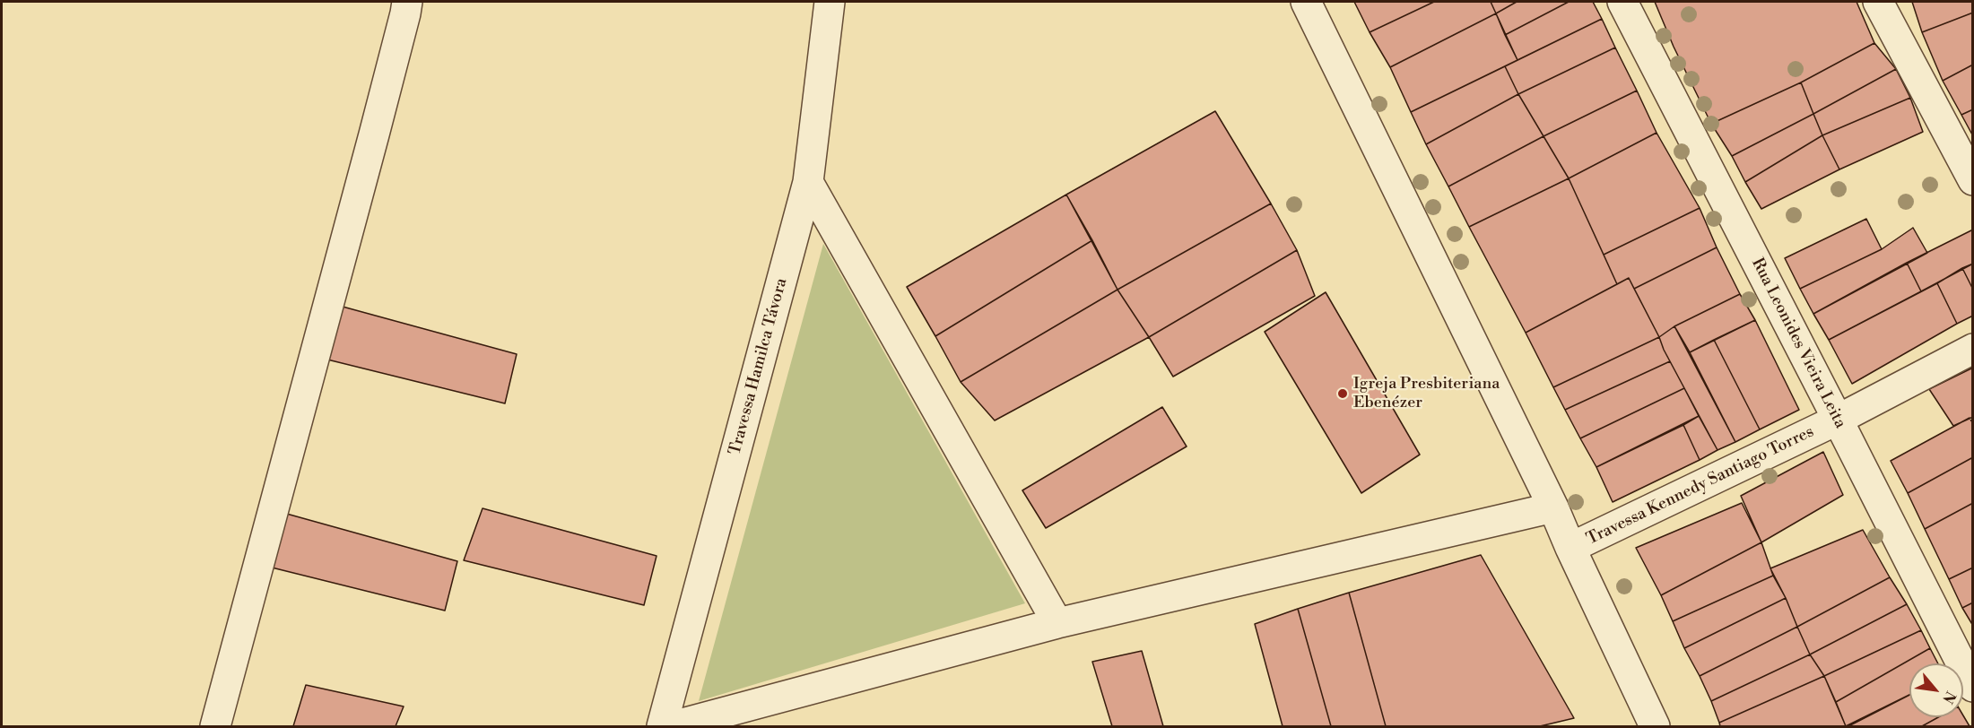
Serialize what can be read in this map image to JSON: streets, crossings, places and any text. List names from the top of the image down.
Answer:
{
  "streets": {
    "street": ["Rua Leonides Vieira Leita", "Travessa Hamilca Távora", "Travessa Kennedy Santiago Torres"]
  },
  "crossings": [
    ["Rua Leonides Vieira Leita", "Travessa Kennedy Santiago Torres"]
  ],
  "places": ["Igreja Presbiteriana Ebenézer"],
  "north": "bottom right"
}
